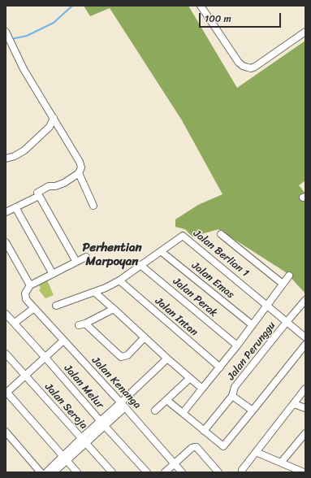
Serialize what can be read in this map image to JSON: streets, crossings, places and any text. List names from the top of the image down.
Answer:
{
  "streets": {
    "street": [
      "Jalan Berlian 1",
      "Jalan Emas",
      "Jalan Perak",
      "Jalan Intan",
      "Jalan Perunggu",
      "Jalan Kenanga",
      "Jalan Melur",
      "Jalan Seroja"
    ]
  },
  "crossings": [
    ["Jalan Berlian 1", "Jalan Emas"],
    ["Jalan Berlian 1", "Jalan Perak"],
    ["Jalan Berlian 1", "Jalan Intan"],
    ["Jalan Berlian 1", "Jalan Perunggu"]
  ],
  "districts": ["Perhentian Marpoyan"],
  "scale_bar": "100 m"
}
